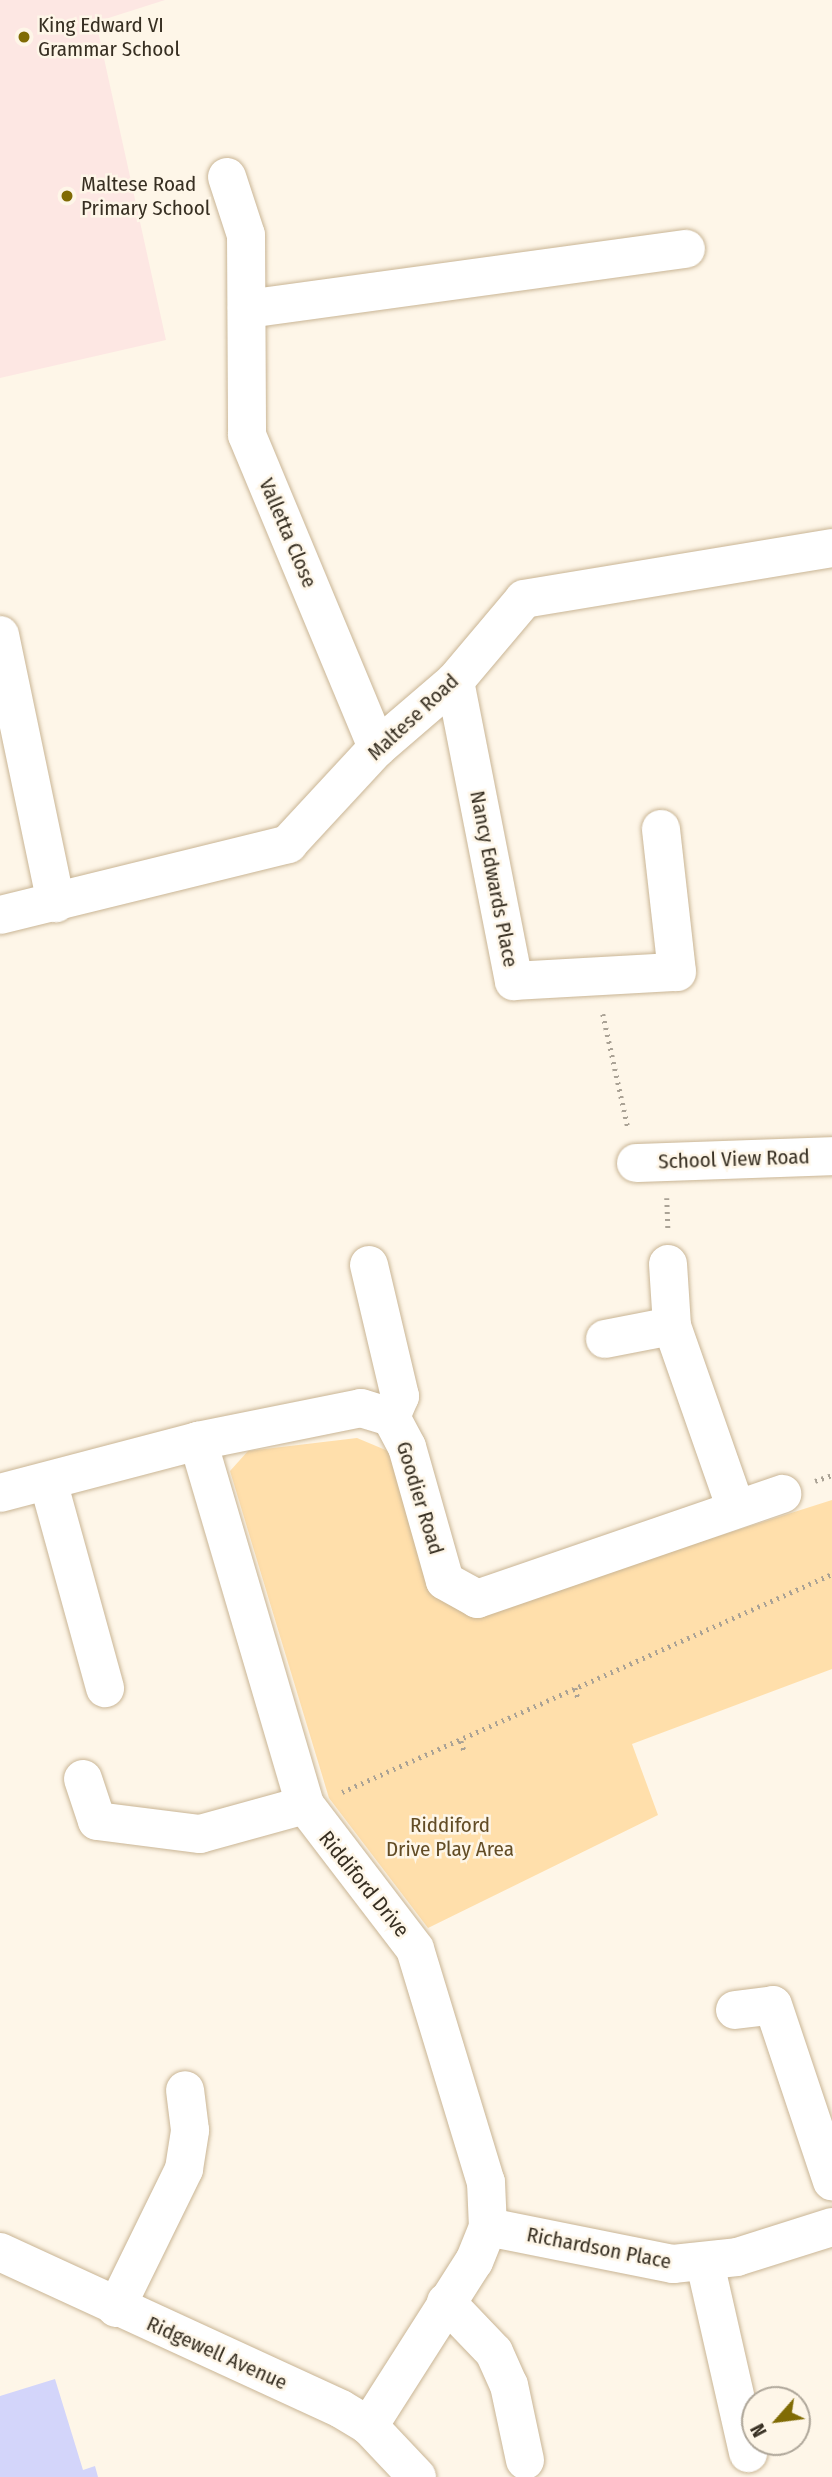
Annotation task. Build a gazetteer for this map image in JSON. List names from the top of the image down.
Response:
{
  "streets": {
    "street": [
      "Valletta Close",
      "Maltese Road",
      "Nancy Edwards Place",
      "School View Road",
      "Goodier Road",
      "Riddiford Drive",
      "Richardson Place",
      "Ridgewell Avenue"
    ]
  },
  "crossings": [
    ["Valletta Close", "Maltese Road"],
    ["Maltese Road", "Nancy Edwards Place"],
    ["Goodier Road", "Riddiford Drive"],
    ["Riddiford Drive", "Richardson Place"]
  ],
  "parks": ["Riddiford Drive Play Area"],
  "places": ["King Edward VI Grammar School", "Maltese Road Primary School"],
  "north": "bottom left"
}
